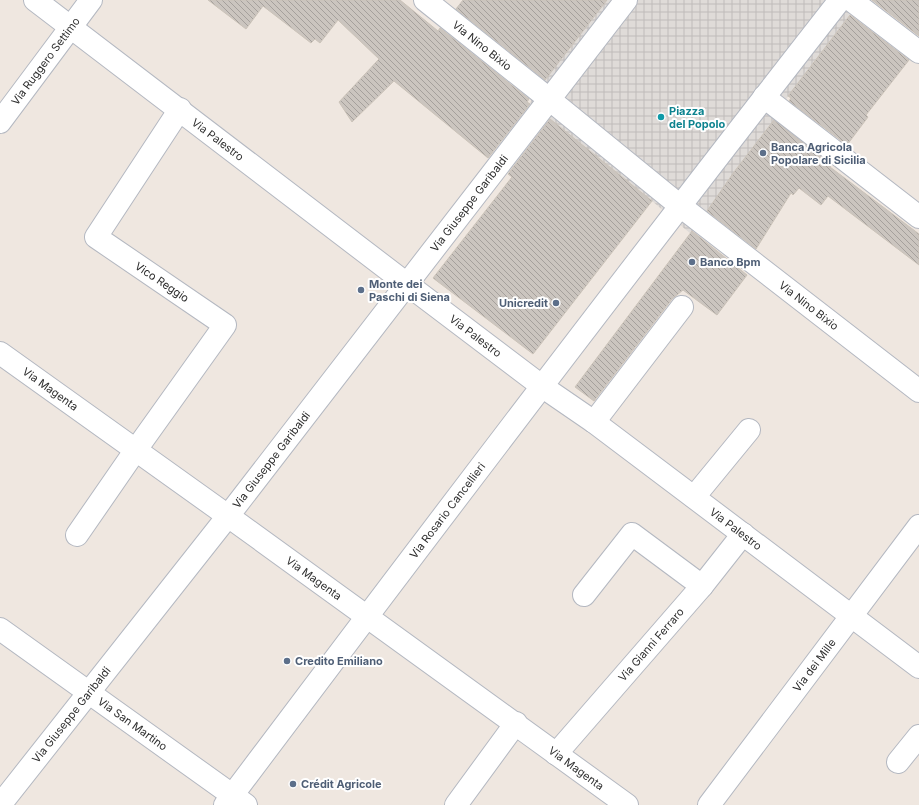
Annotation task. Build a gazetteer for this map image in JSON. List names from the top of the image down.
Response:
{
  "streets": {
    "street": [
      "Via Nino Bixio",
      "Via Ruggero Settimo",
      "Via Palestro",
      "Via Giuseppe Garibaldi",
      "Vico Reggio",
      "Via Magenta",
      "Via Rosario Cancellieri",
      "Via Gianni Ferraro",
      "Via dei Mille",
      "Via San Martino"
    ]
  },
  "crossings": [
    ["Via Nino Bixio", "Via Giuseppe Garibaldi"],
    ["Via Nino Bixio", "Via Rosario Cancellieri"],
    ["Via Ruggero Settimo", "Via Palestro"],
    ["Via Palestro", "Via Giuseppe Garibaldi"],
    ["Via Palestro", "Vico Reggio"],
    ["Via Palestro", "Via Rosario Cancellieri"],
    ["Via Palestro", "Via Gianni Ferraro"],
    ["Via Palestro", "Via dei Mille"],
    ["Via Giuseppe Garibaldi", "Via Magenta"],
    ["Via Giuseppe Garibaldi", "Via San Martino"],
    ["Vico Reggio", "Via Magenta"],
    ["Via Magenta", "Via Rosario Cancellieri"],
    ["Via Magenta", "Via Gianni Ferraro"],
    ["Via Rosario Cancellieri", "Via San Martino"]
  ],
  "places": [
    "Piazza del Popolo",
    "Banca Agricola Popolare di Sicilia",
    "Banco Bpm",
    "Monte dei Paschi di Siena",
    "Unicredit",
    "Credito Emiliano",
    "Crédit Agricole"
  ]
}
